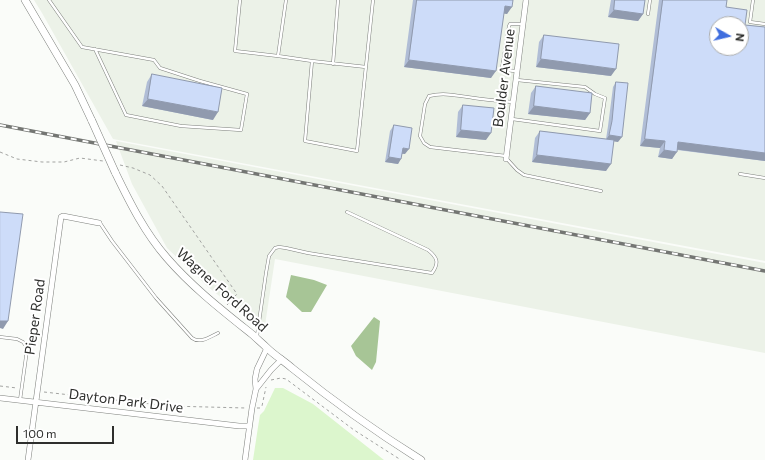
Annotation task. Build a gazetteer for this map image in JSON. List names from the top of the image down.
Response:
{
  "streets": {
    "main road": ["Wagner Ford Road"],
    "street": ["Boulder Avenue", "Pieper Road", "Dayton Park Drive"]
  },
  "crossings": [
    ["Pieper Road", "Dayton Park Drive"]
  ],
  "scale_bar": "100 m",
  "north": "right"
}
